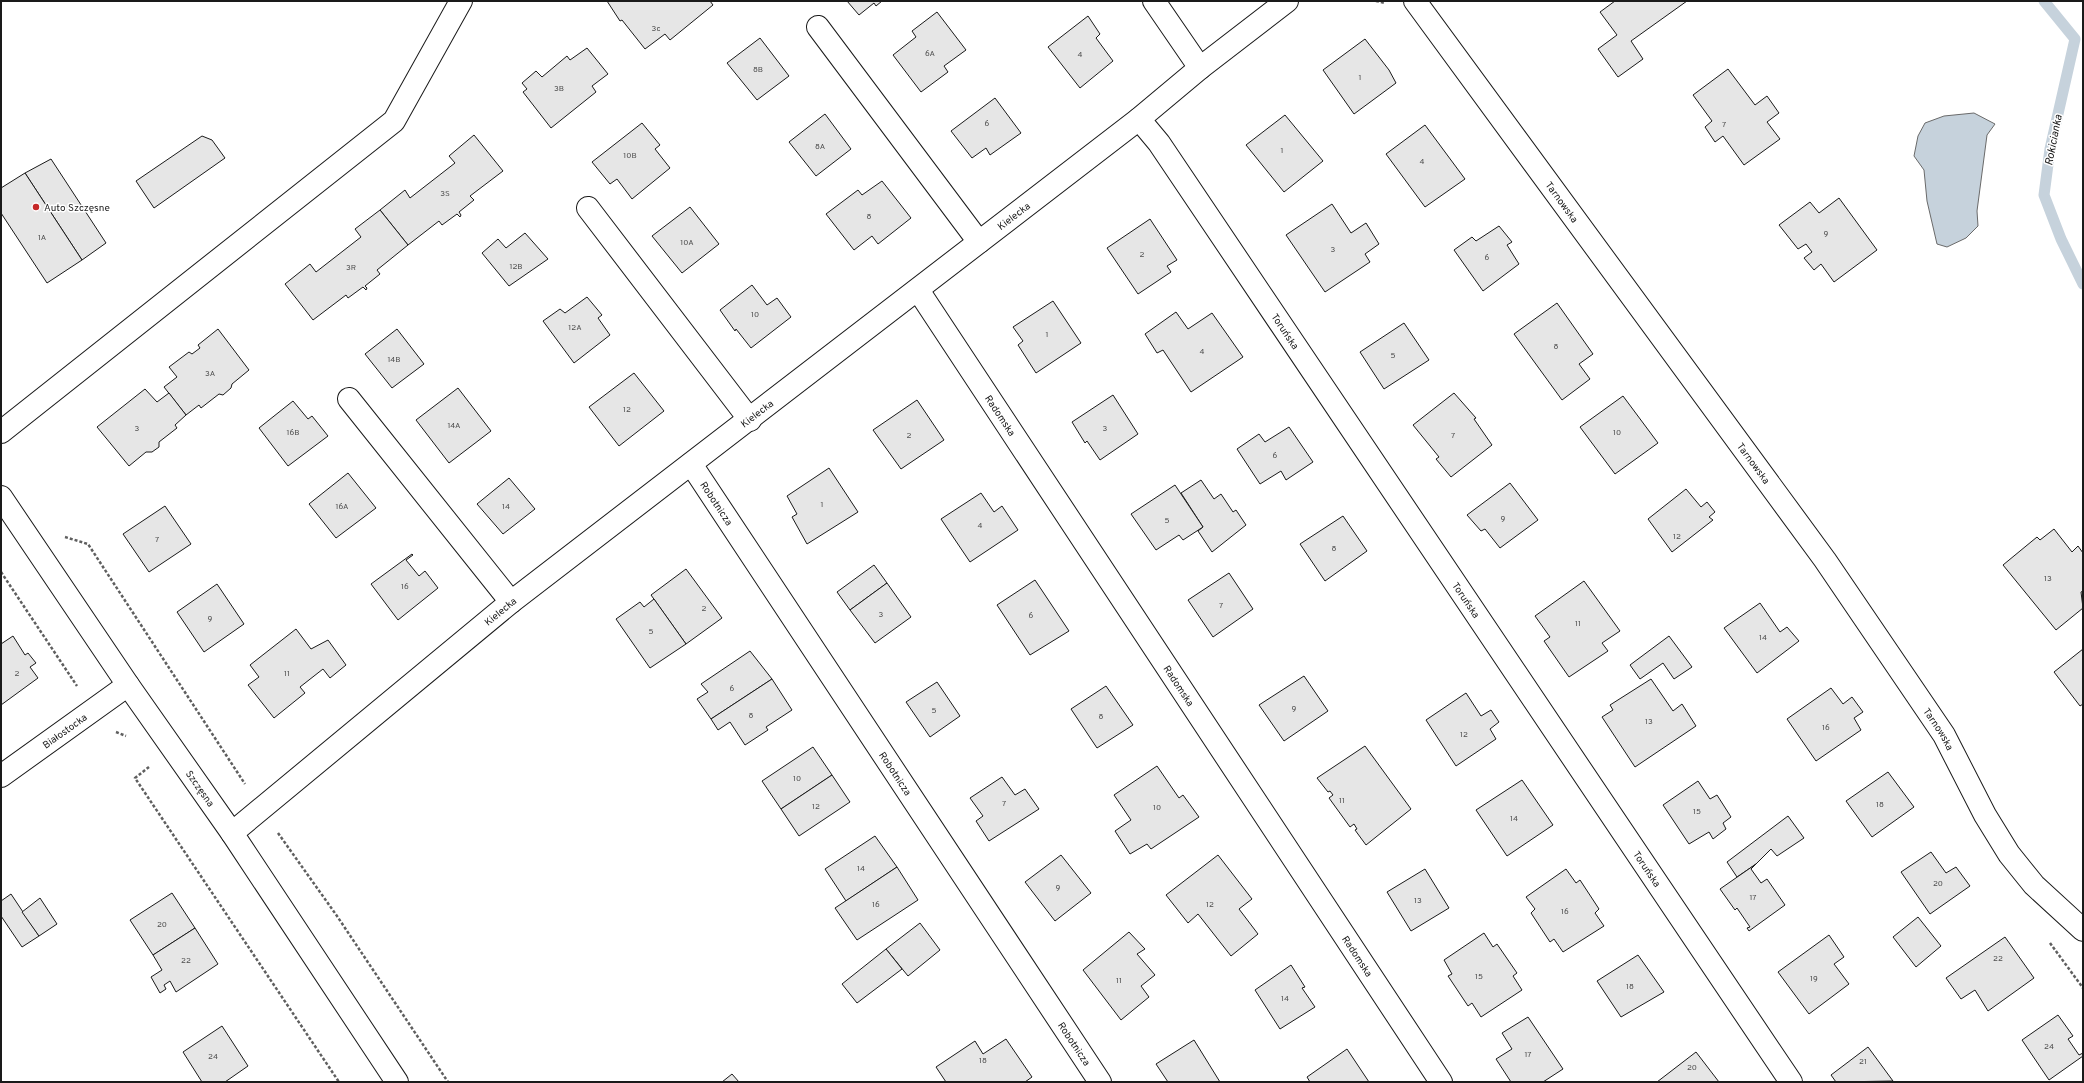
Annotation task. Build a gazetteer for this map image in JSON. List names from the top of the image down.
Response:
{
  "streets": {
    "street": [
      "Tarnowska",
      "Kielecka",
      "Toruńska",
      "Radomska",
      "Robotnicza",
      "Białostocka",
      "Szczęsna"
    ]
  },
  "crossings": [
    ["Kielecka", "Toruńska"],
    ["Kielecka", "Radomska"],
    ["Kielecka", "Robotnicza"],
    ["Kielecka", "Szczęsna"],
    ["Białostocka", "Szczęsna"]
  ],
  "water": ["Rokicianka"],
  "places": ["Auto Szczęsne"],
  "house_numbers": [
    "3c",
    "6A",
    "4",
    "8B",
    "1",
    "3B",
    "6",
    "7",
    "8A",
    "1",
    "10B",
    "4",
    "3S",
    "8",
    "9",
    "1A",
    "10A",
    "3",
    "2",
    "6",
    "12B",
    "3R",
    "10",
    "12A",
    "1",
    "8",
    "4",
    "5",
    "14B",
    "3A",
    "12",
    "14A",
    "3",
    "3",
    "16B",
    "10",
    "2",
    "7",
    "6",
    "1",
    "16A",
    "14",
    "9",
    "5",
    "4",
    "12",
    "7",
    "8",
    "13",
    "16",
    "7",
    "2",
    "3",
    "6",
    "9",
    "11",
    "5",
    "14",
    "2",
    "11",
    "6",
    "9",
    "5",
    "8",
    "8",
    "13",
    "16",
    "12",
    "10",
    "11",
    "7",
    "18",
    "12",
    "10",
    "15",
    "14",
    "14",
    "20",
    "9",
    "17",
    "13",
    "16",
    "12",
    "16",
    "20",
    "22",
    "22",
    "15",
    "19",
    "11",
    "18",
    "14",
    "24",
    "17",
    "24",
    "18",
    "21",
    "20"
  ]
}
